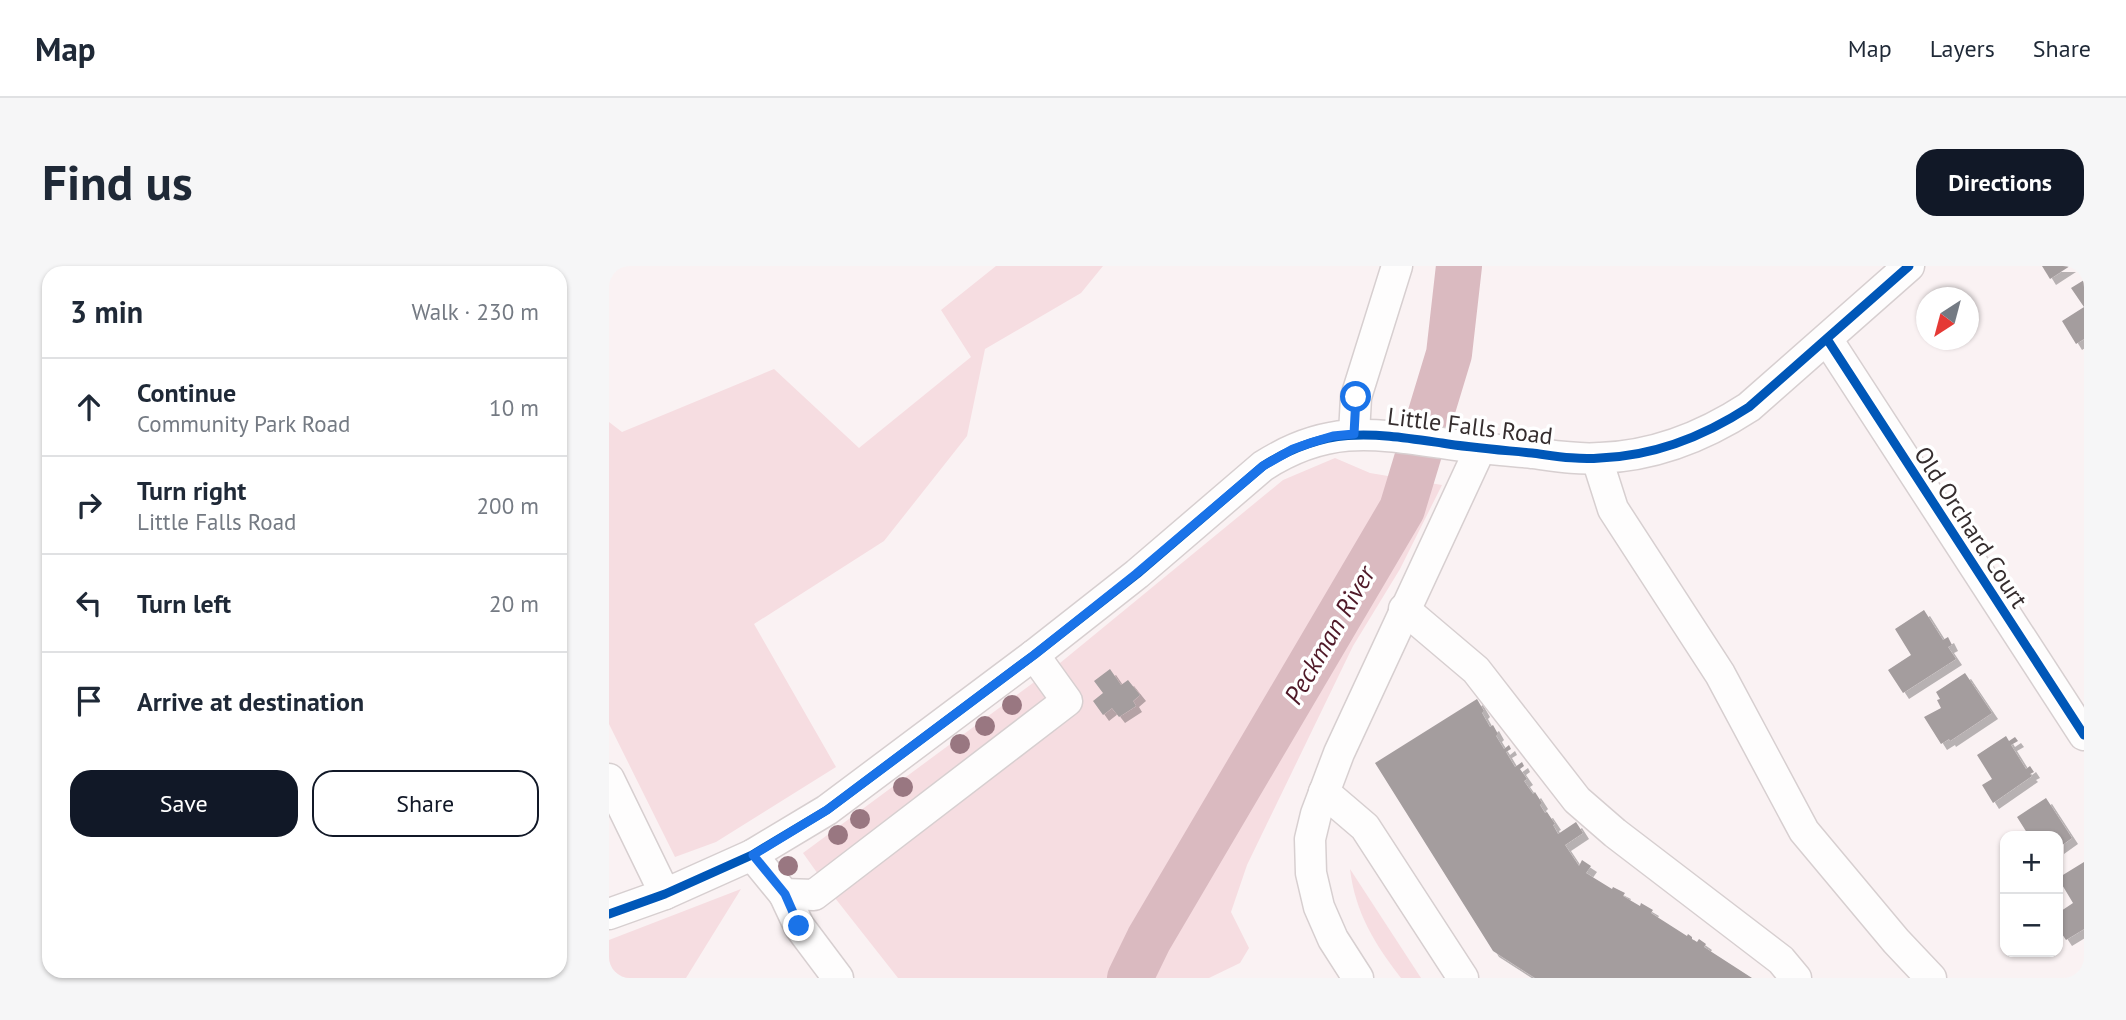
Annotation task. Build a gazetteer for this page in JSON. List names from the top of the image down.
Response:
{
  "streets": {
    "street": ["Little Falls Road", "Old Orchard Court"]
  },
  "crossings": [
    ["Little Falls Road", "Old Orchard Court"]
  ],
  "water": ["Peckman River"],
  "north": "bottom left",
  "page": {
    "header": "Map",
    "nav": ["Map", "Layers", "Share"],
    "buttons": [
      "Directions",
      ["Save", "Share"]
    ],
    "title": "Find us",
    "heading": ["3 min", "Walk · 230 m"],
    "list": [
      ["Continue", "Community Park Road", "10 m"],
      ["Turn right", "Little Falls Road", "200 m"],
      ["Turn left", "20 m"],
      "Arrive at destination"
    ],
    "map_buttons": ["+", "−"]
  }
}
